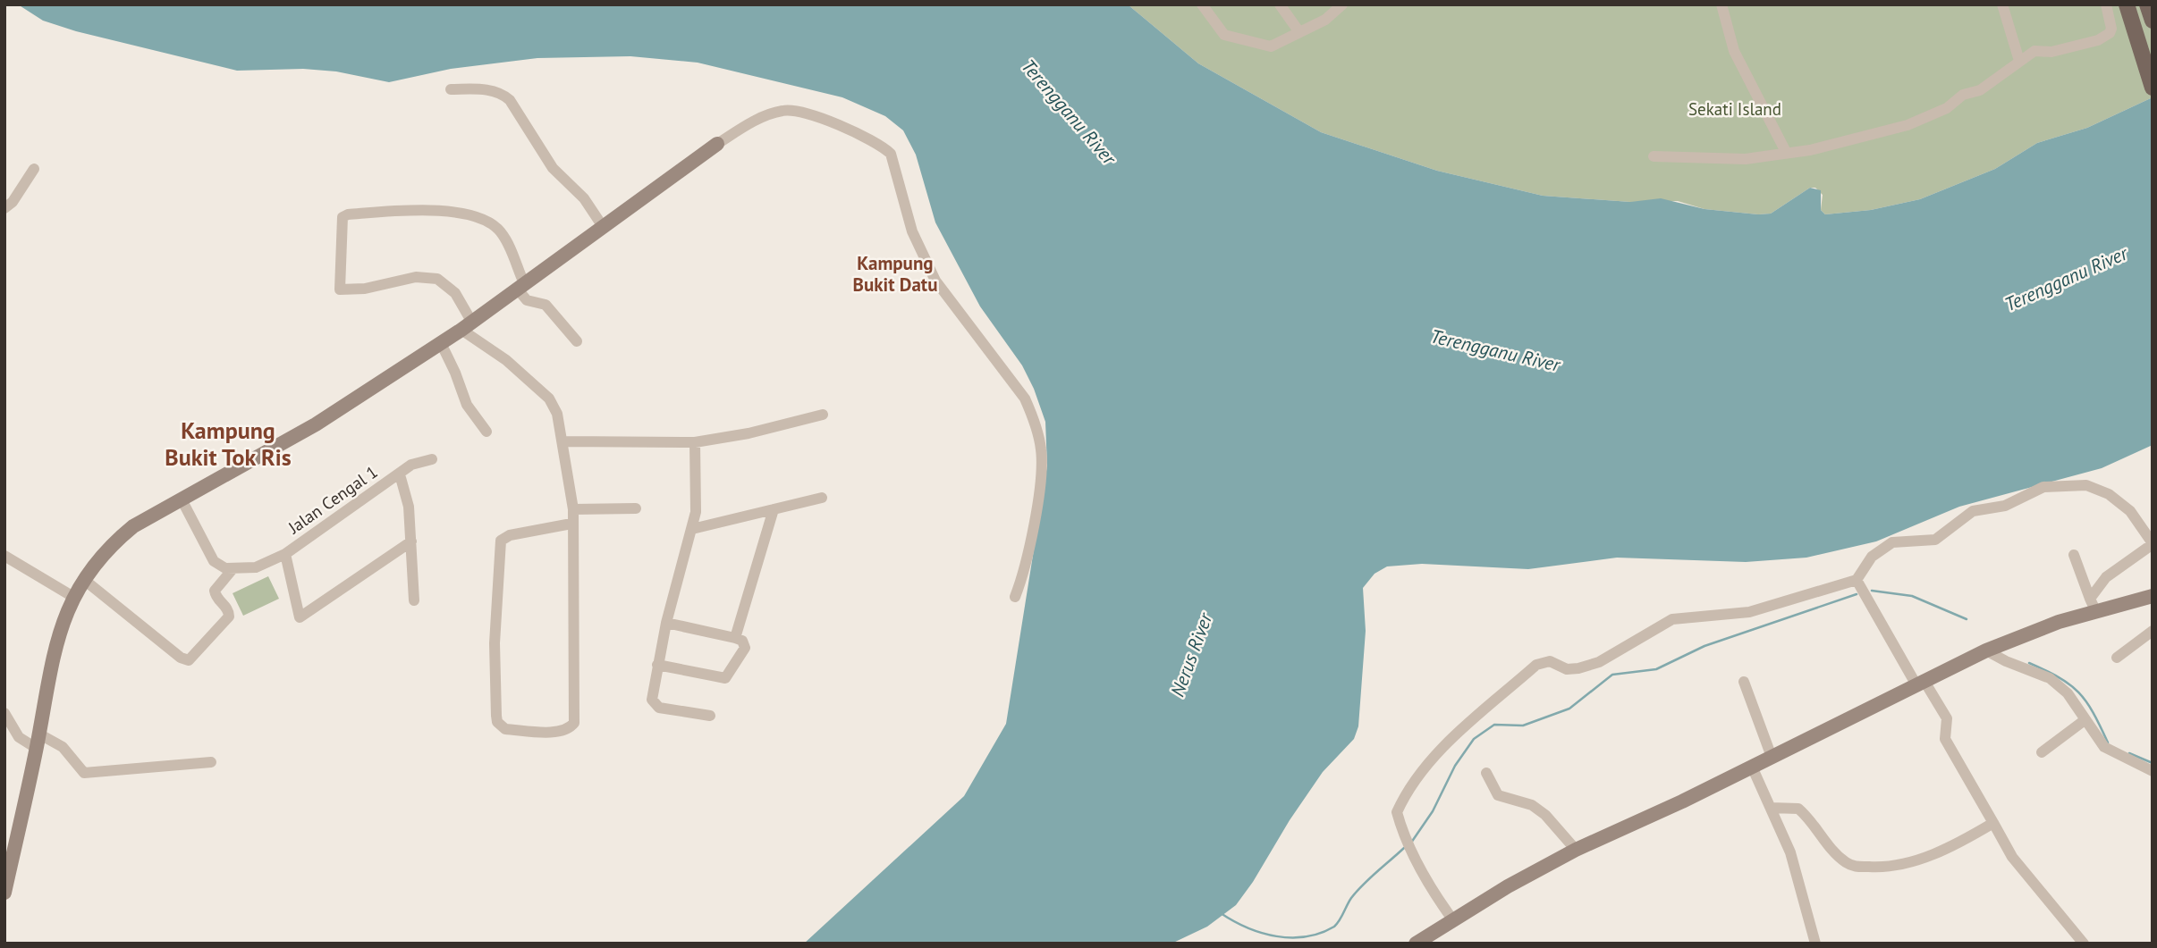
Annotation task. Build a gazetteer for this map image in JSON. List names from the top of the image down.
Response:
{
  "streets": {
    "street": ["Jalan Cengal 1"]
  },
  "districts": ["Kampung Bukit Datu", "Kampung Bukit Tok Ris"],
  "water": ["Terengganu River", "Nerus River"],
  "parks": ["Sekati Island"]
}
